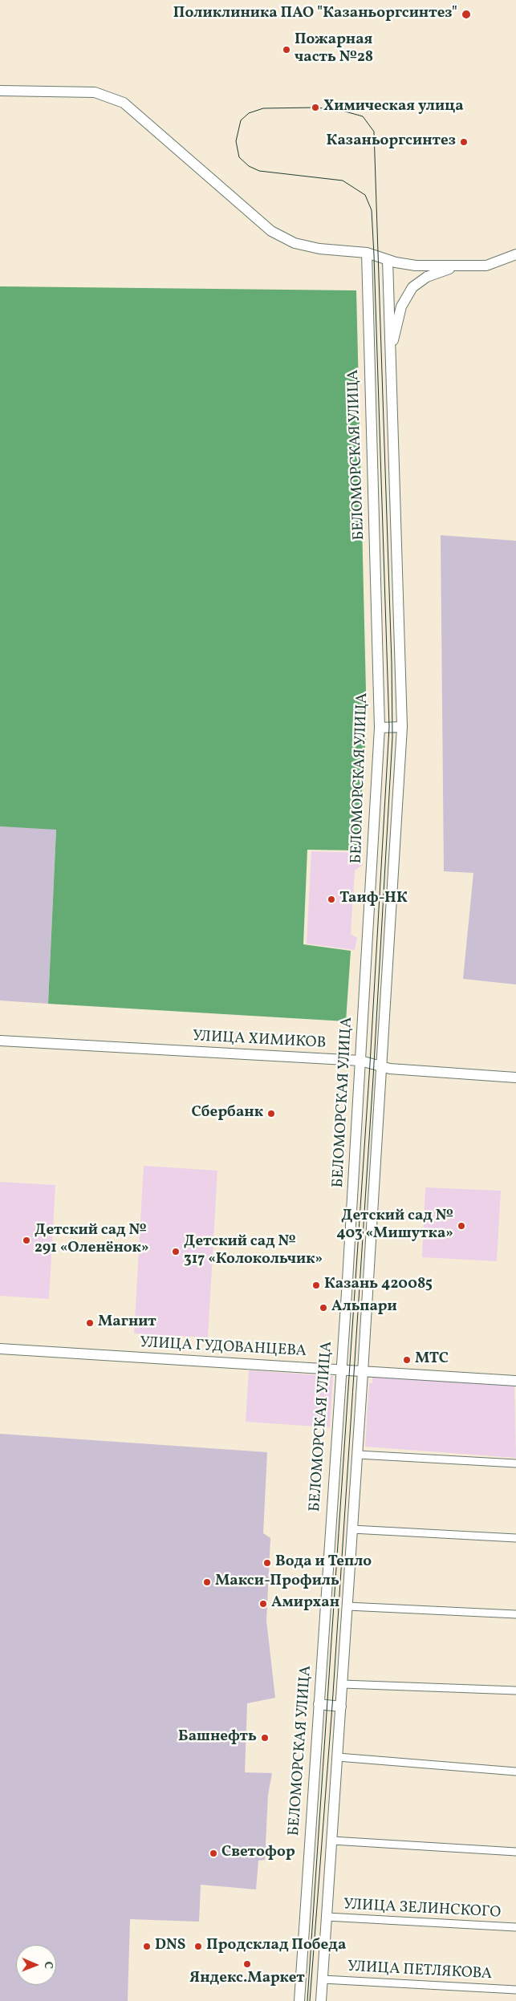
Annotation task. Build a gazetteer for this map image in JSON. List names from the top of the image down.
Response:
{
  "streets": {
    "main road": ["БЕЛОМОРСКАЯ УЛИЦА", "УЛИЦА ХИМИКОВ", "УЛИЦА ГУДОВАНЦЕВА"],
    "street": ["УЛИЦА ЗЕЛИНСКОГО", "УЛИЦА ПЕТЛЯКОВА"]
  },
  "crossings": [
    ["БЕЛОМОРСКАЯ УЛИЦА", "УЛИЦА ХИМИКОВ"],
    ["БЕЛОМОРСКАЯ УЛИЦА", "УЛИЦА ГУДОВАНЦЕВА"]
  ],
  "places": [
    "Поликлиника ПАО \"Казаньоргсинтез\"",
    "Пожарная часть №28",
    "Химическая улица",
    "Казаньоргсинтез",
    "Таиф-НК",
    "Сбербанк",
    "Детский сад № 403 «Мишутка»",
    "Детский сад № 291 «Оленёнок»",
    "Детский сад № 317 «Колокольчик»",
    "Казань 420085",
    "Альпари",
    "Магнит",
    "МТС",
    "Вода и Тепло",
    "Макси-Профиль",
    "Амирхан",
    "Башнефть",
    "Светофор",
    "DNS",
    "Продсклад Победа",
    "Яндекс.Маркет"
  ],
  "north": "right"
}
